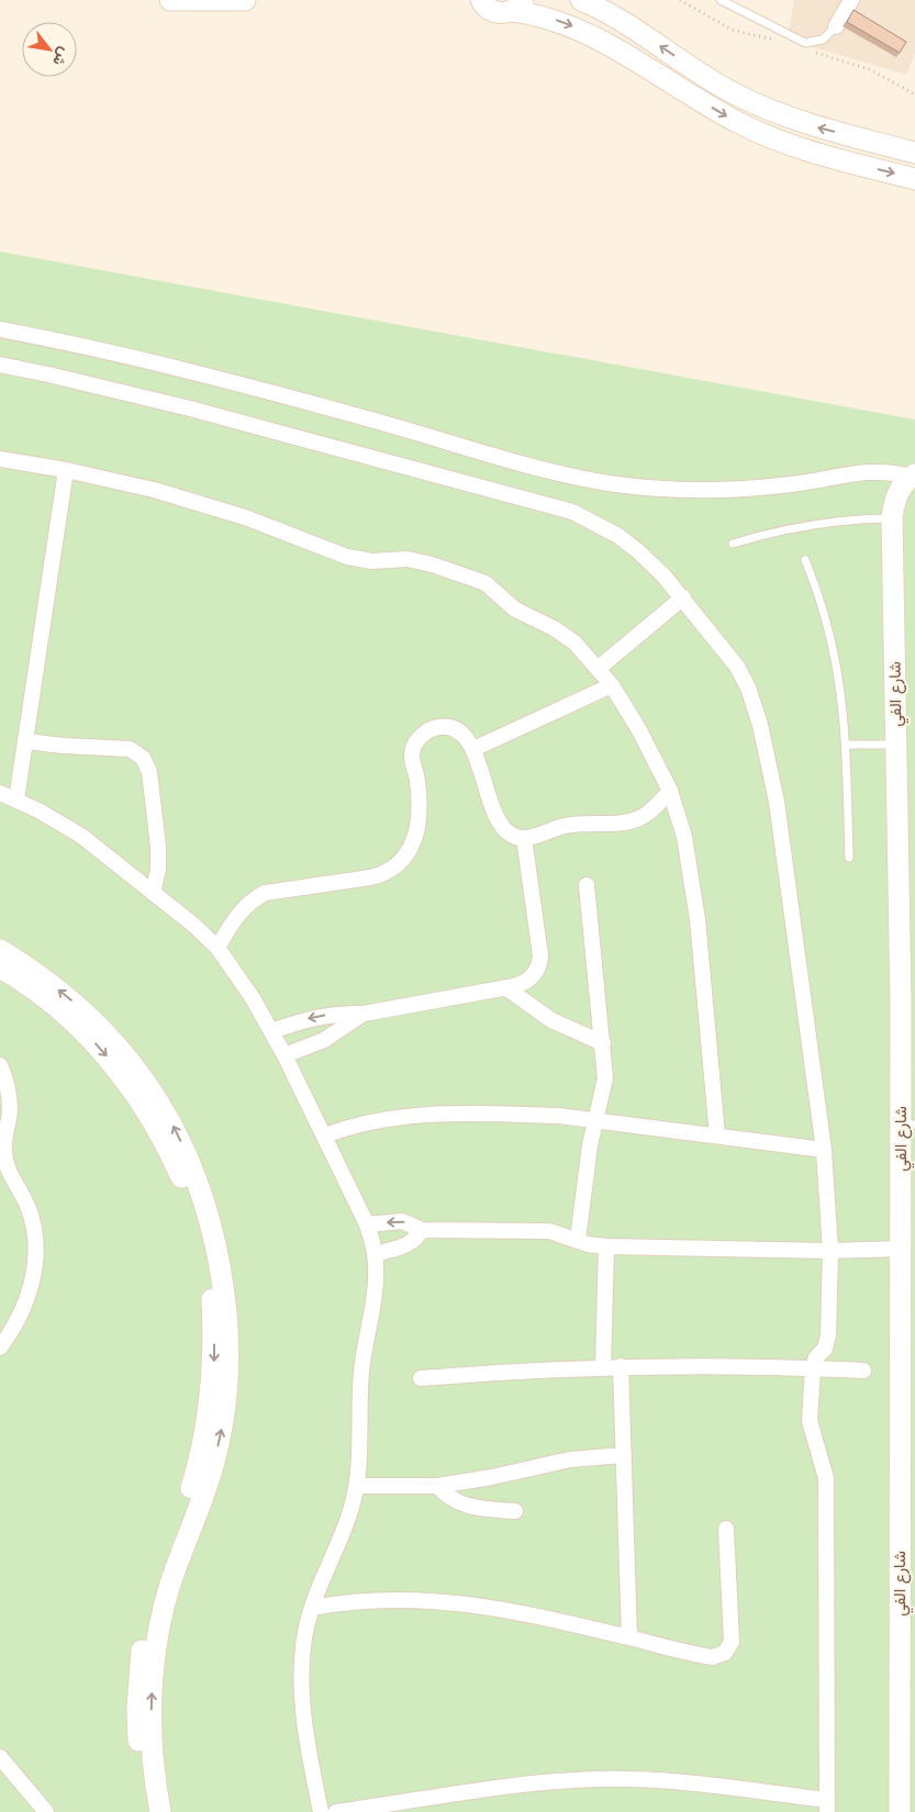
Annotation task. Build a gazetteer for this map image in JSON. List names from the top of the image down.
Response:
{
  "streets": {
    "street": ["شارع الفي"]
  },
  "north": "bottom right"
}
